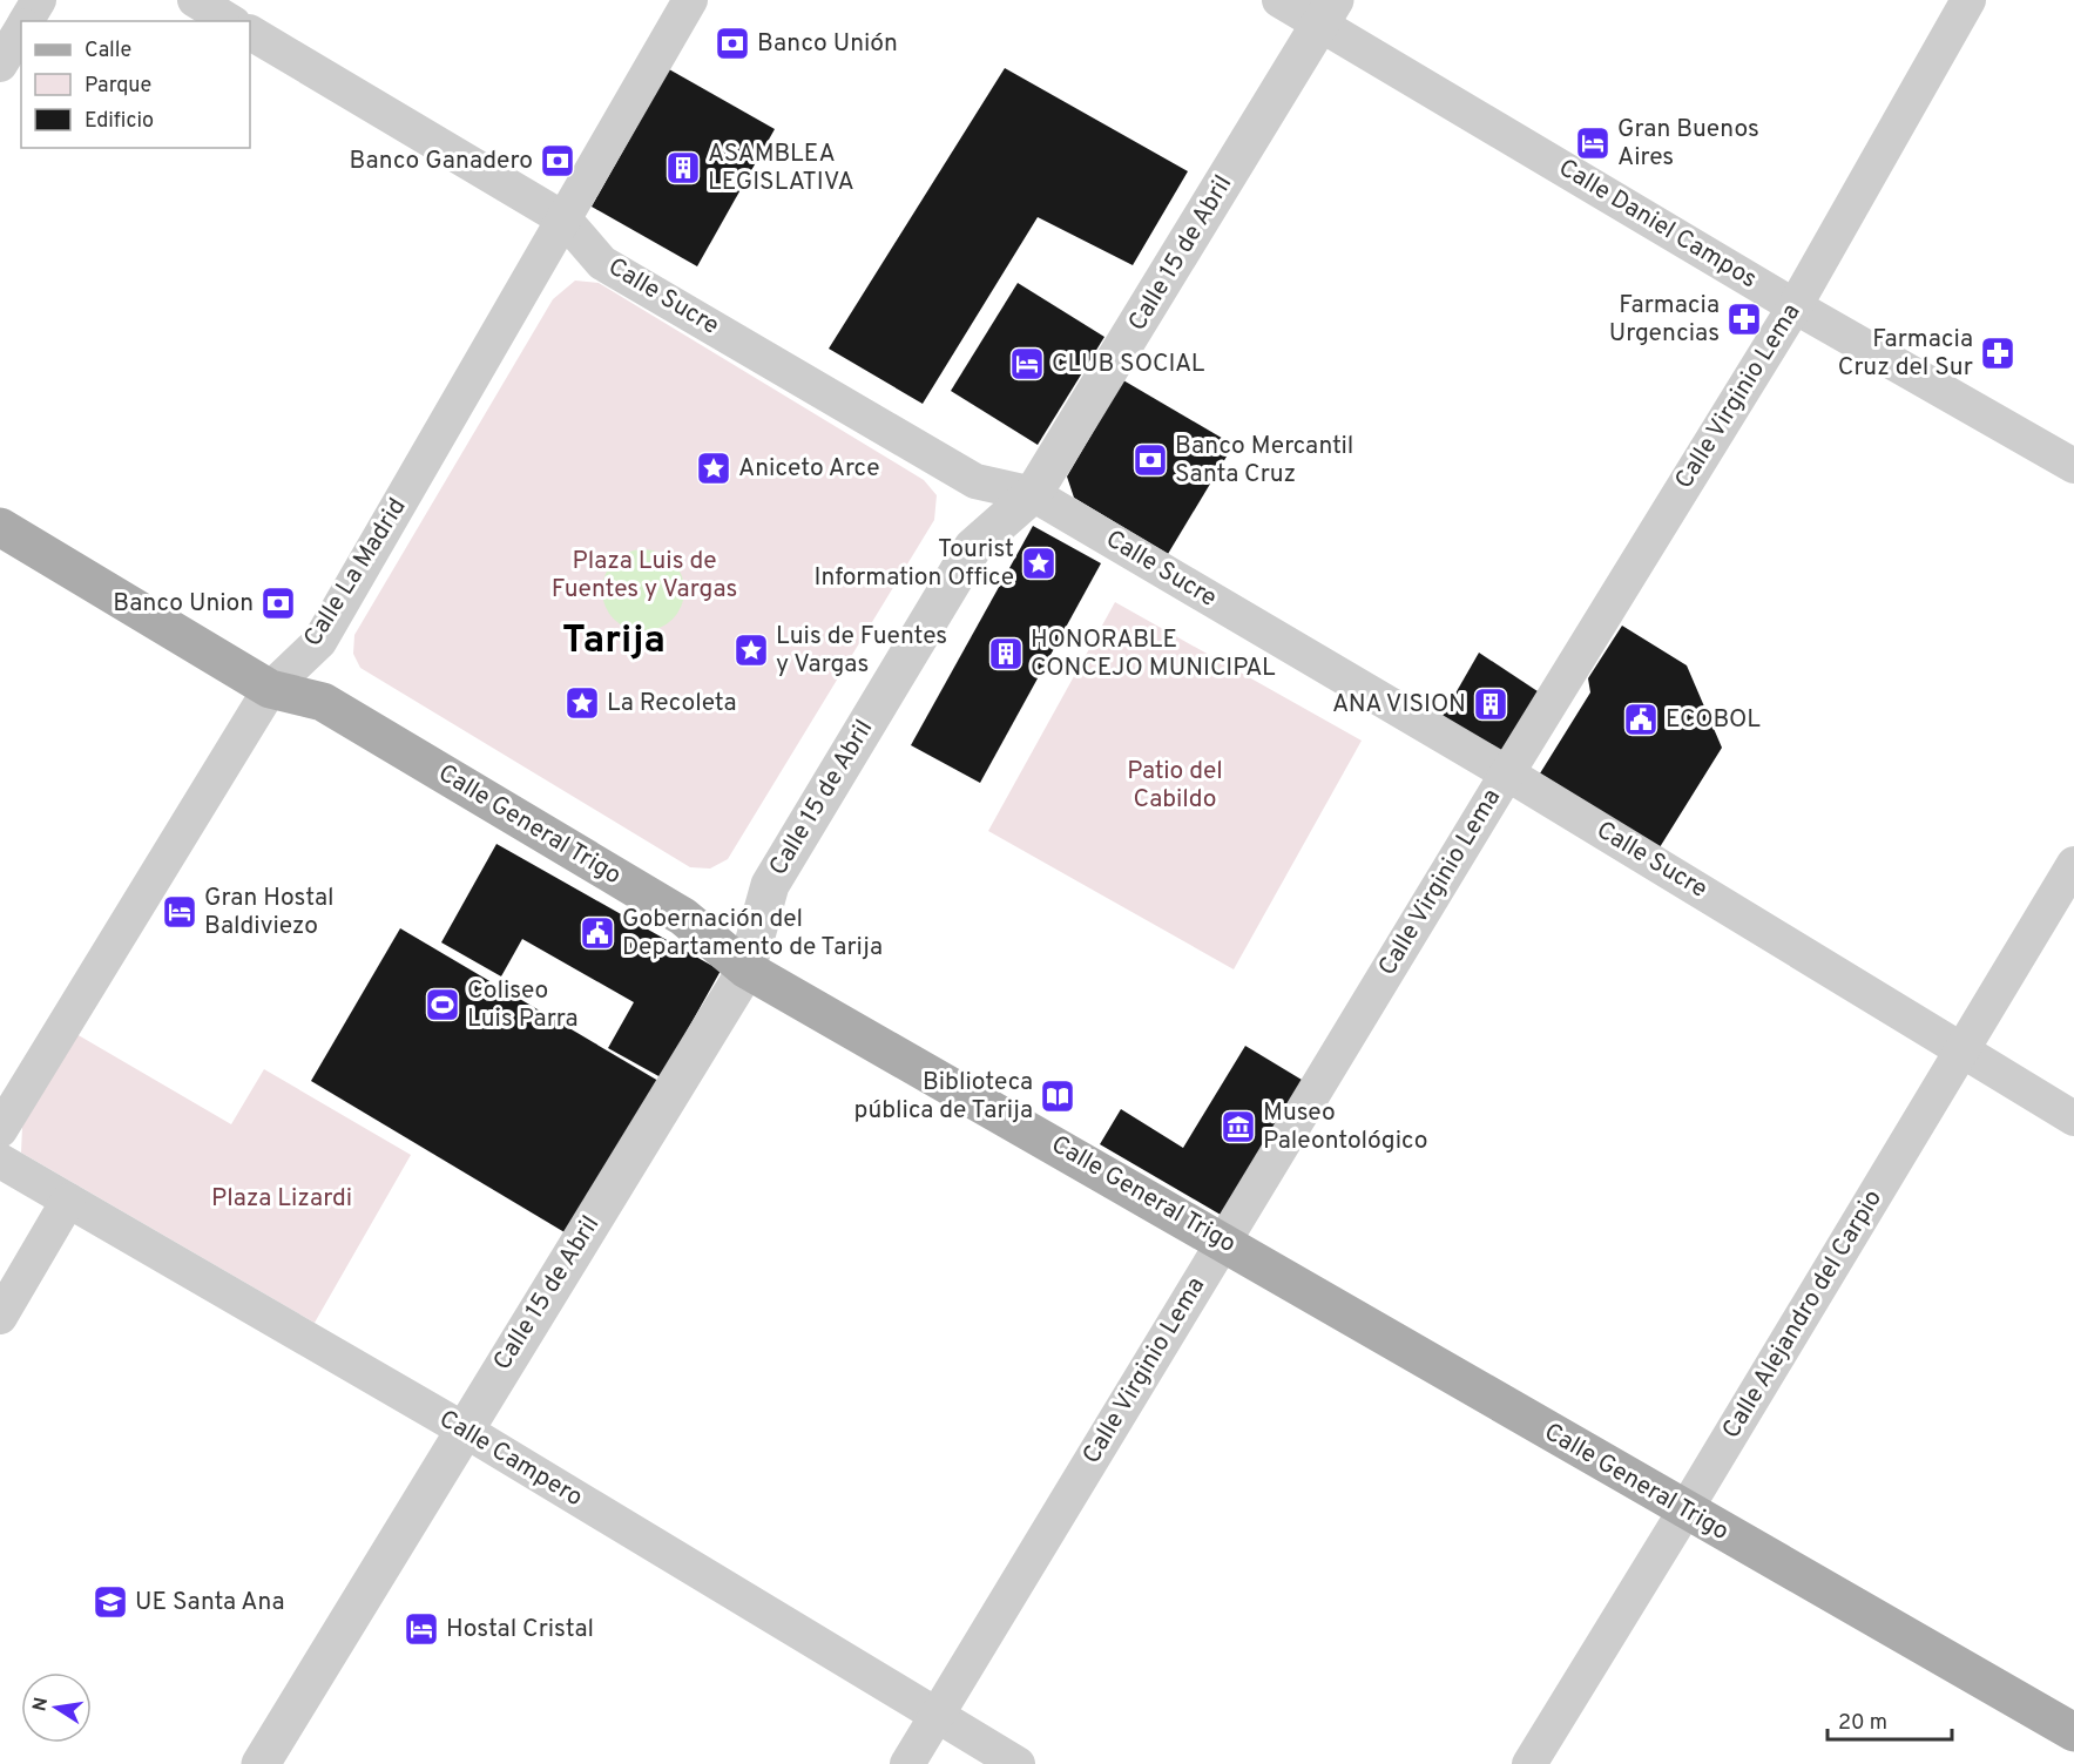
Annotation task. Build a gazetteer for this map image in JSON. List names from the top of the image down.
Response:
{
  "streets": {
    "main road": ["Calle General Trigo"],
    "street": [
      "Calle Daniel Campos",
      "Calle 15 de Abril",
      "Calle Sucre",
      "Calle Virginio Lema",
      "Calle La Madrid",
      "Calle Alejandro del Carpio",
      "Calle Campero"
    ]
  },
  "crossings": [
    ["Calle Daniel Campos", "Calle 15 de Abril"],
    ["Calle Daniel Campos", "Calle Virginio Lema"],
    ["Calle 15 de Abril", "Calle Sucre"],
    ["Calle 15 de Abril", "Calle General Trigo"],
    ["Calle 15 de Abril", "Calle Campero"],
    ["Calle Sucre", "Calle Virginio Lema"],
    ["Calle Sucre", "Calle La Madrid"],
    ["Calle Sucre", "Calle Alejandro del Carpio"],
    ["Calle Virginio Lema", "Calle General Trigo"],
    ["Calle Virginio Lema", "Calle Campero"],
    ["Calle La Madrid", "Calle General Trigo"],
    ["Calle General Trigo", "Calle Alejandro del Carpio"]
  ],
  "districts": ["Tarija"],
  "parks": ["Plaza Luis de Fuentes y Vargas", "Patio del Cabildo", "Plaza Lizardi"],
  "places": {
    "bank": [
      "Banco Unión",
      "Banco Ganadero",
      "Banco Mercantil Santa Cruz",
      "Banco Union"
    ],
    "hotel": [
      "Gran Buenos Aires",
      "CLUB SOCIAL",
      "Gran Hostal Baldiviezo",
      "Hostal Cristal"
    ],
    "building": ["ASAMBLEA LEGISLATIVA", "HONORABLE CONCEJO MUNICIPAL", "ANA VISION"],
    "pharmacy": ["Farmacia Urgencias", "Farmacia Cruz del Sur"],
    "place": [
      "Aniceto Arce",
      "Tourist Information Office",
      "Luis de Fuentes y Vargas",
      "La Recoleta"
    ],
    "public building": ["ECOBOL", "Gobernación del Departamento de Tarija"],
    "sports": ["Coliseo Luis Parra"],
    "library": ["Biblioteca pública de Tarija"],
    "museum": ["Museo Paleontológico"],
    "school or university": ["UE Santa Ana"]
  },
  "legend": ["Calle", "Parque", "Edificio"],
  "scale_bar": "20 m",
  "north": "left"
}
